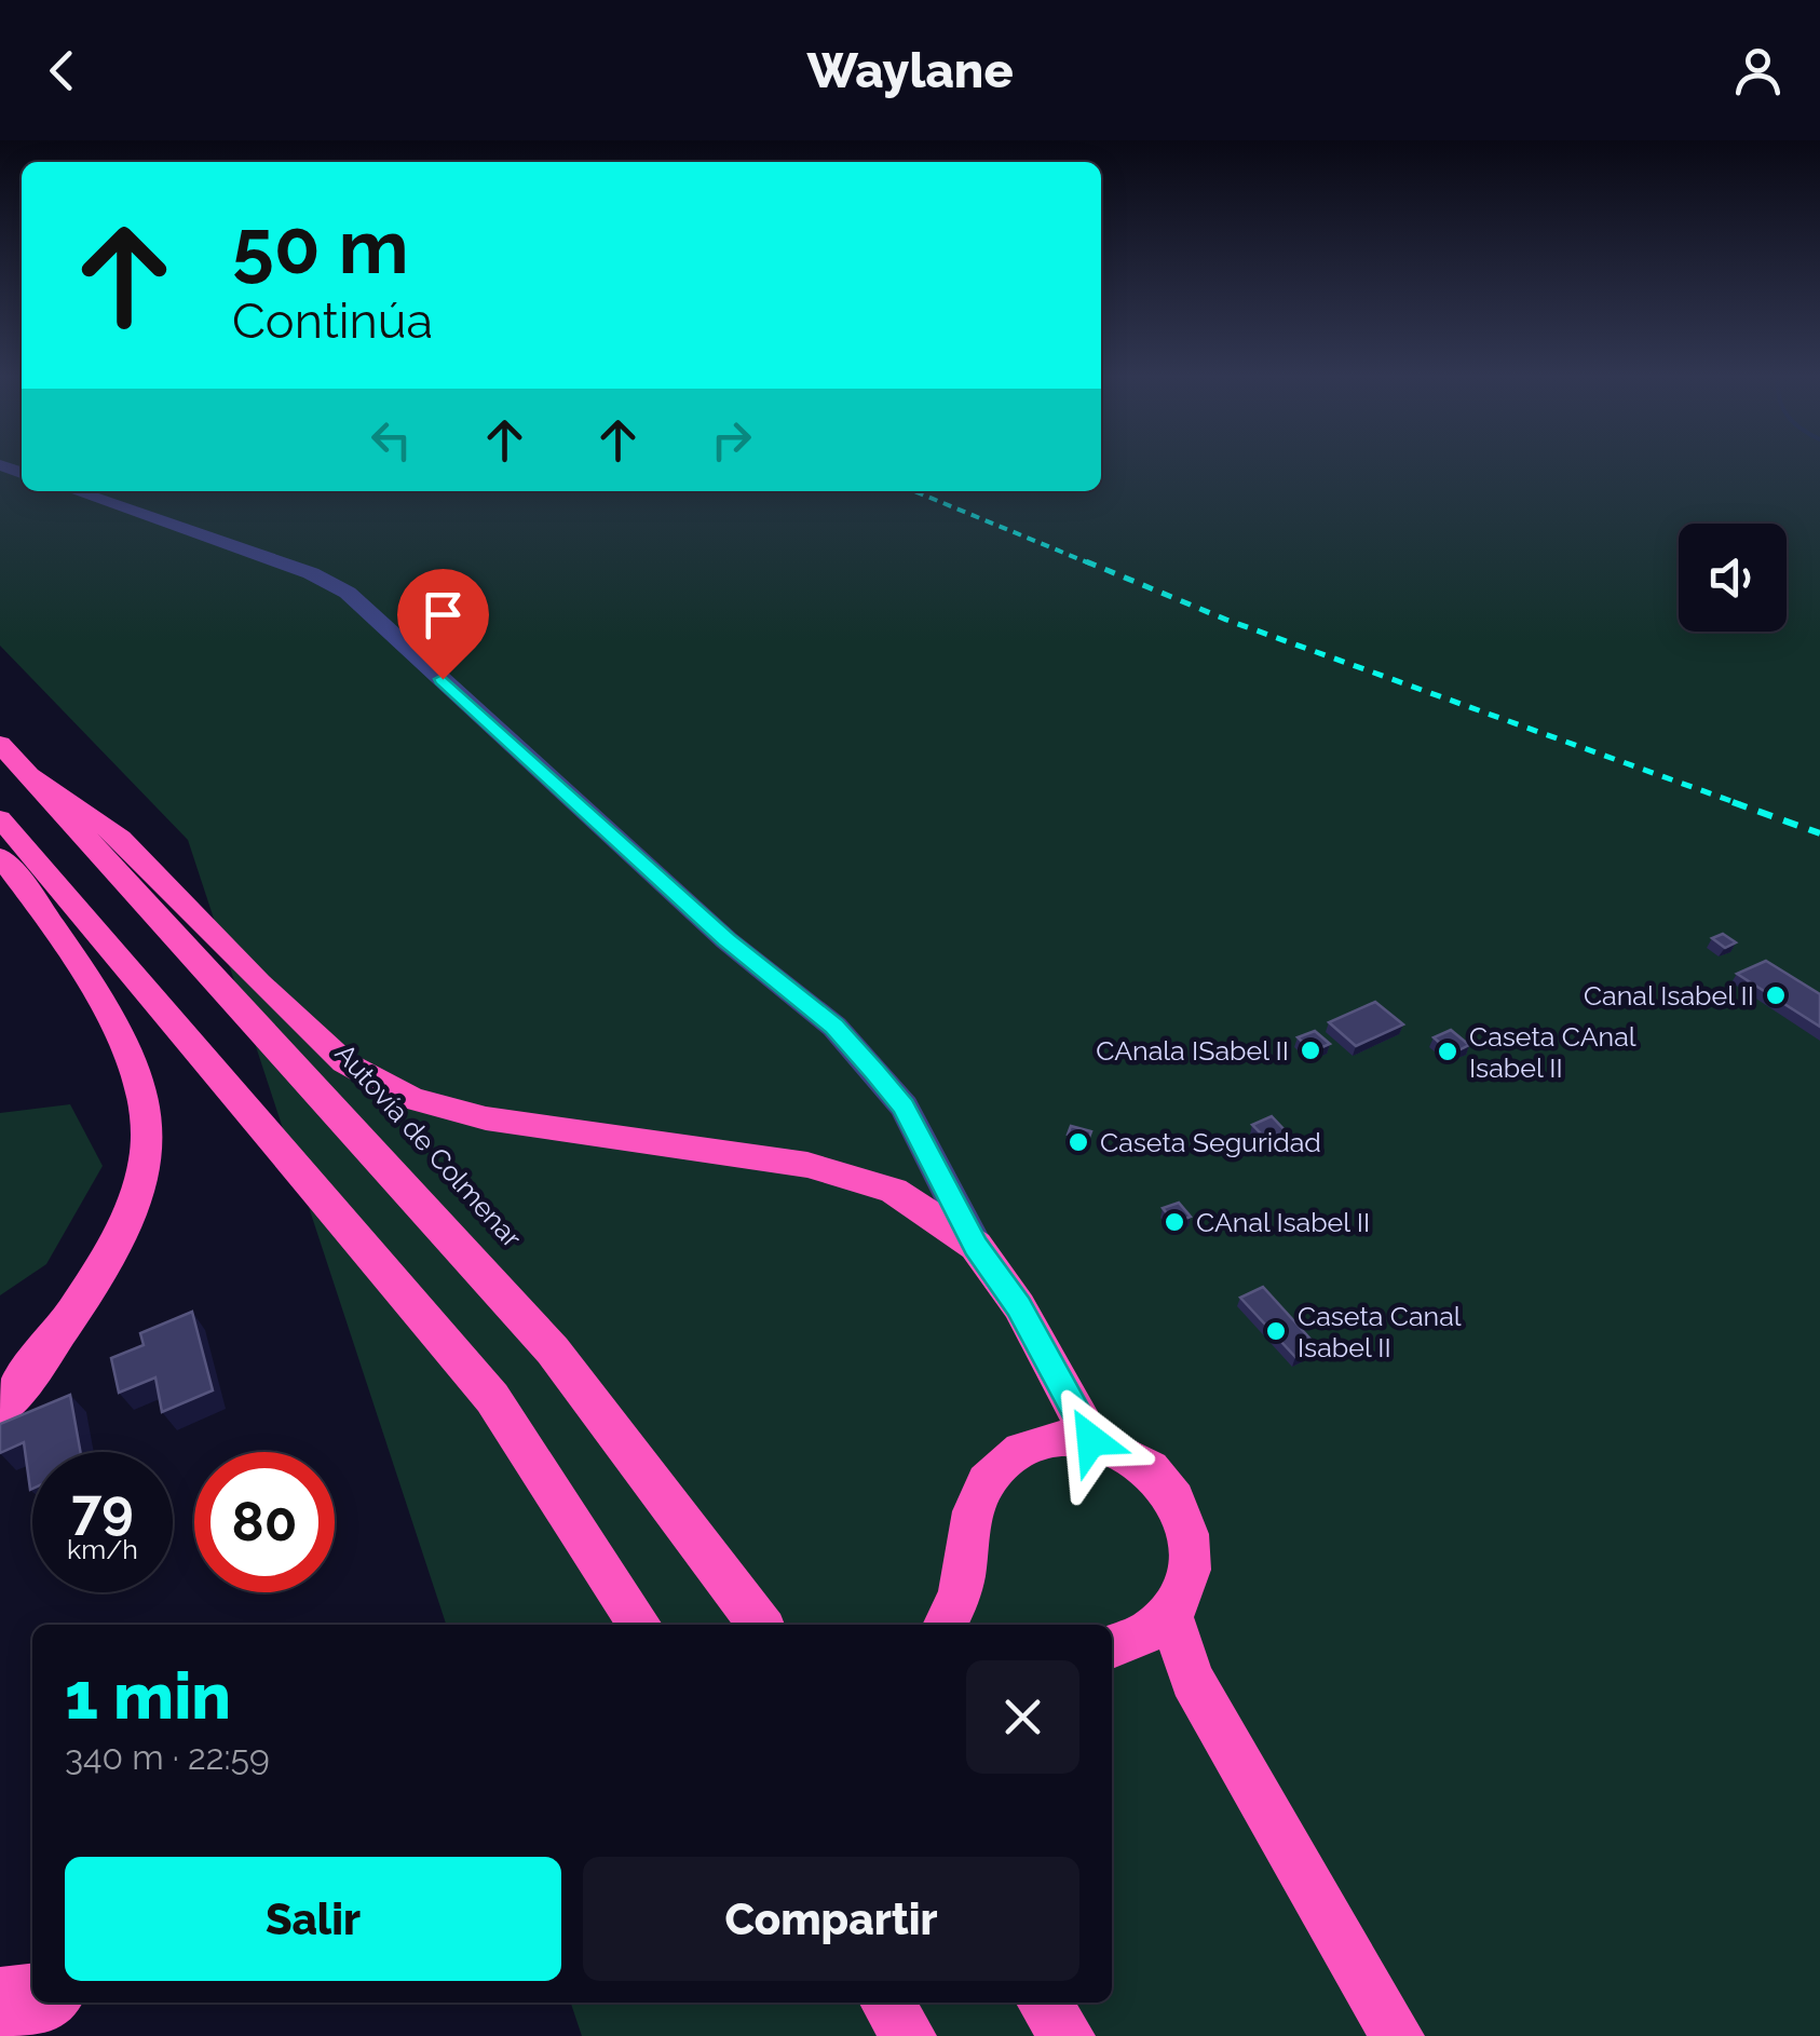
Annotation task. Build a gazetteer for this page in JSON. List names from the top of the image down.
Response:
{
  "streets": {
    "highway": ["Autovía de Colmenar"]
  },
  "places": [
    "Canal Isabel II",
    "CAnala ISabel II",
    "Caseta CAnal Isabel II",
    "Caseta Seguridad",
    "CAnal Isabel II",
    "Caseta Canal Isabel II"
  ],
  "page": {
    "header": "Waylane",
    "turn": ["50 m", "Continúa"],
    "speed": "79 km/h",
    "limit": "80",
    "heading": ["1 min", "340 m · 22:59"],
    "buttons": ["Salir", "Compartir"]
  }
}
